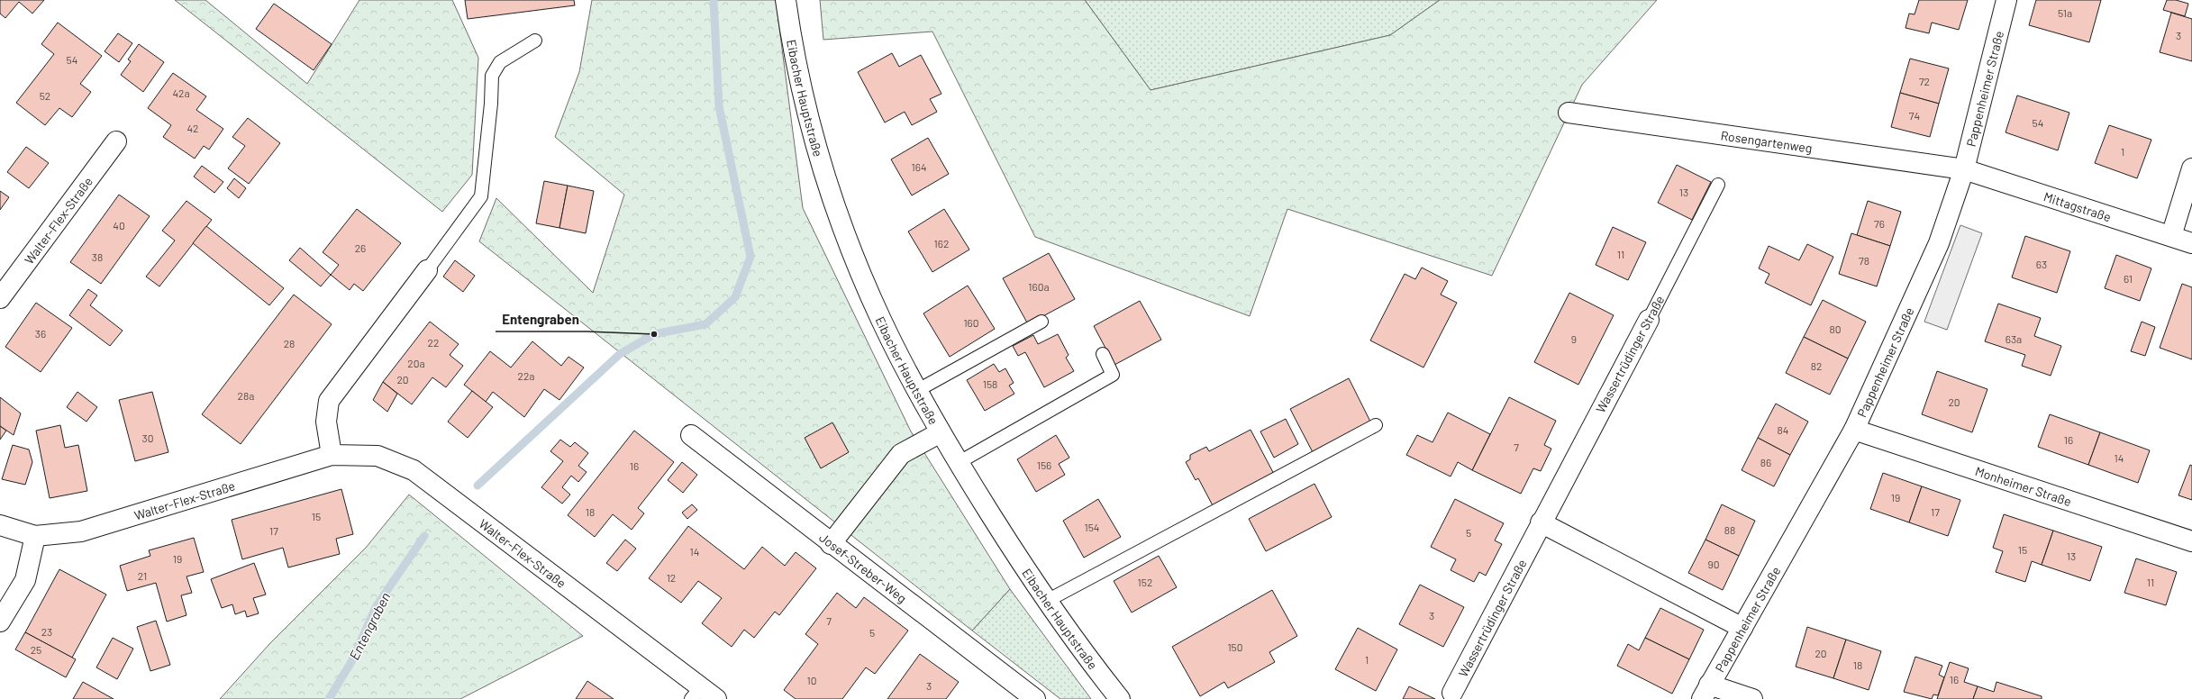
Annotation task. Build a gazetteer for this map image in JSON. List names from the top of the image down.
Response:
{
  "streets": {
    "street": [
      "Pappenheimer Straße",
      "Eibacher Hauptstraße",
      "Rosengartenweg",
      "Mittagstraße",
      "Walter-Flex-Straße",
      "Wassertrüdinger Straße",
      "Monheimer Straße",
      "Josef-Streber-Weg"
    ]
  },
  "crossings": [
    ["Pappenheimer Straße", "Rosengartenweg"],
    ["Pappenheimer Straße", "Mittagstraße"],
    ["Pappenheimer Straße", "Monheimer Straße"],
    ["Rosengartenweg", "Mittagstraße"]
  ],
  "water": ["Entengraben"],
  "places": ["Entengraben"],
  "house_numbers": [
    "51a",
    "3",
    "54",
    "72",
    "42a",
    "52",
    "74",
    "54",
    "42",
    "1",
    "164",
    "13",
    "76",
    "40",
    "162",
    "26",
    "11",
    "38",
    "78",
    "63",
    "61",
    "160a",
    "160",
    "80",
    "36",
    "9",
    "63a",
    "22",
    "28",
    "20a",
    "82",
    "22a",
    "20",
    "158",
    "28a",
    "20",
    "84",
    "30",
    "16",
    "7",
    "14",
    "86",
    "156",
    "16",
    "19",
    "18",
    "17",
    "15",
    "154",
    "88",
    "17",
    "5",
    "15",
    "14",
    "13",
    "19",
    "90",
    "21",
    "12",
    "152",
    "11",
    "3",
    "7",
    "23",
    "5",
    "150",
    "25",
    "20",
    "1",
    "18",
    "16",
    "10",
    "3"
  ]
}
